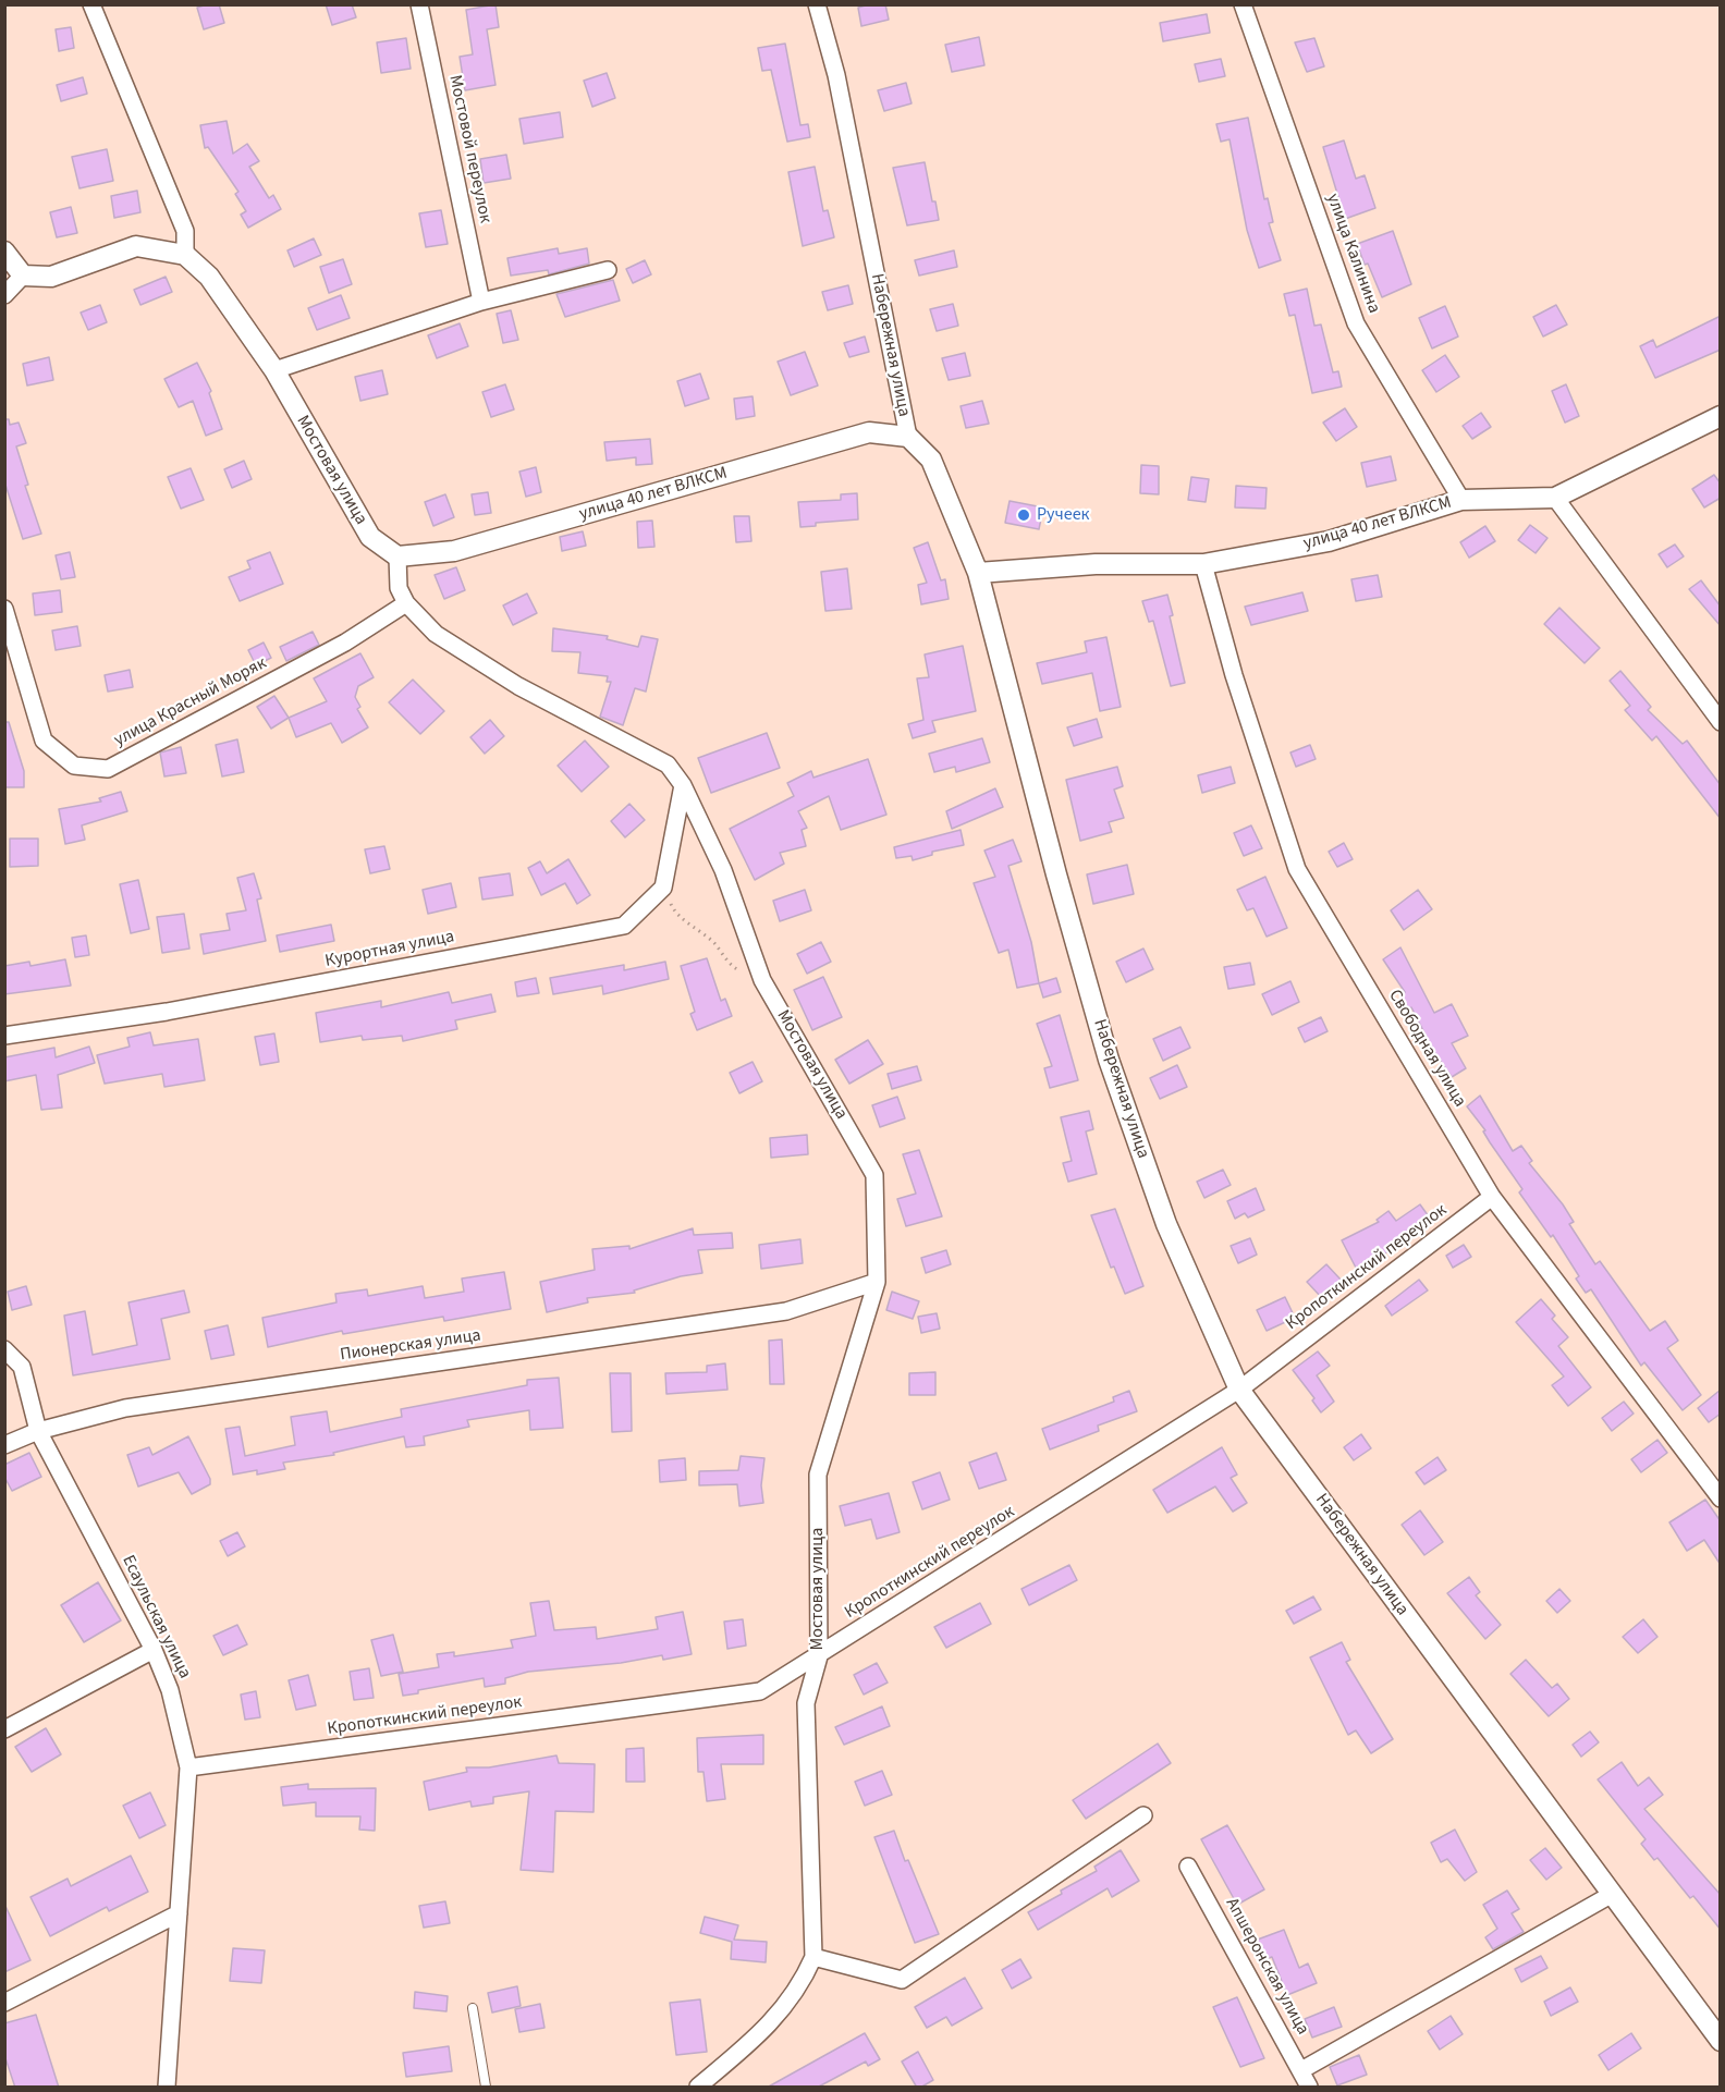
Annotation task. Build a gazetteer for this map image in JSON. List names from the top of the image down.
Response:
{
  "streets": {
    "street": [
      "Мостовой переулок",
      "улица Калинина",
      "Набережная улица",
      "Мостовая улица",
      "улица 40 лет ВЛКСМ",
      "улица Красный Моряк",
      "Курортная улица",
      "Свободная улица",
      "Кропоткинский переулок",
      "Пионерская улица",
      "Есаульская улица",
      "Апшеронская улица"
    ]
  },
  "crossings": [
    ["улица Калинина", "улица 40 лет ВЛКСМ"],
    ["Набережная улица", "улица 40 лет ВЛКСМ"],
    ["Набережная улица", "Кропоткинский переулок"],
    ["Мостовая улица", "улица 40 лет ВЛКСМ"],
    ["Мостовая улица", "улица Красный Моряк"],
    ["Мостовая улица", "Кропоткинский переулок"],
    ["Мостовая улица", "Пионерская улица"],
    ["улица 40 лет ВЛКСМ", "Свободная улица"],
    ["Свободная улица", "Кропоткинский переулок"],
    ["Кропоткинский переулок", "Есаульская улица"],
    ["Пионерская улица", "Есаульская улица"]
  ],
  "places": ["Ручеек"]
}
